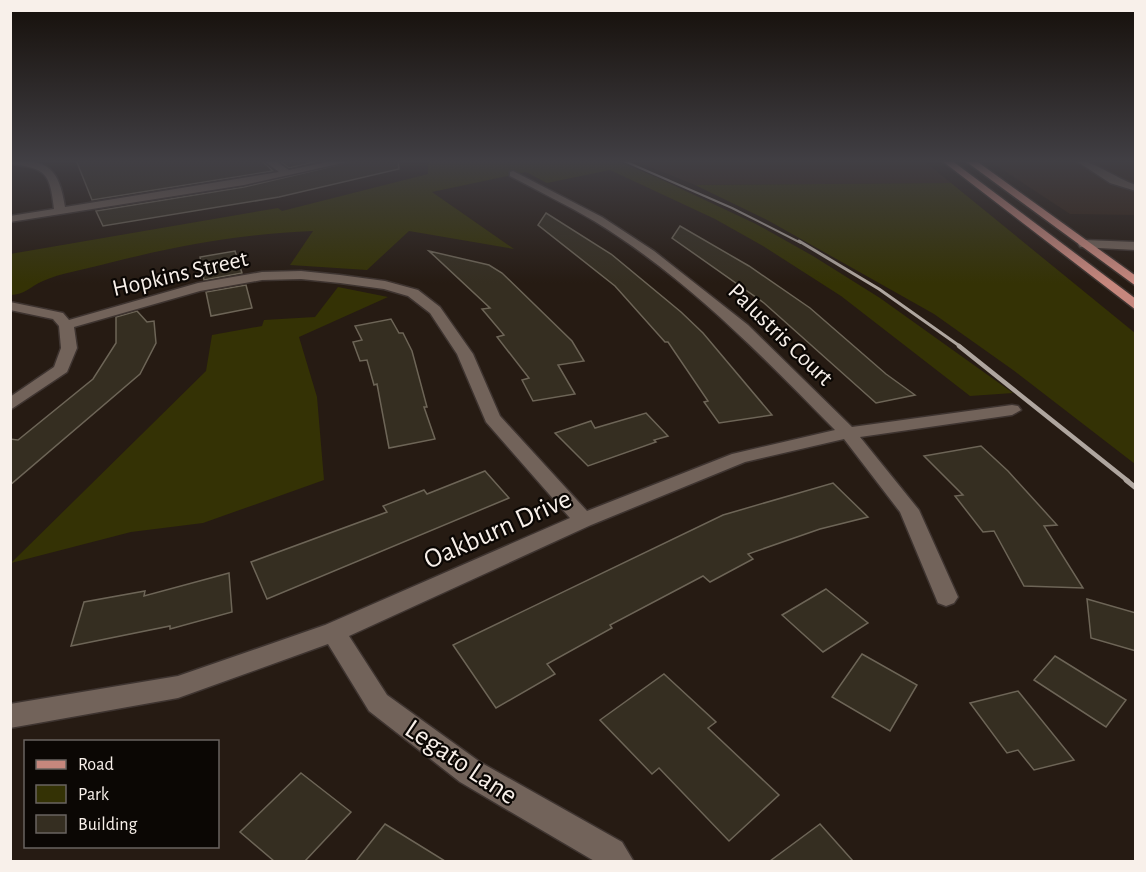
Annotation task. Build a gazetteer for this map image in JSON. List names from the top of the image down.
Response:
{
  "streets": {
    "street": [
      "Hopkins Street",
      "Palustris Court",
      "Oakburn Drive",
      "Legato Lane"
    ]
  },
  "crossings": [
    ["Hopkins Street", "Oakburn Drive"],
    ["Palustris Court", "Oakburn Drive"],
    ["Oakburn Drive", "Legato Lane"]
  ],
  "legend": ["Road", "Park", "Building"]
}
